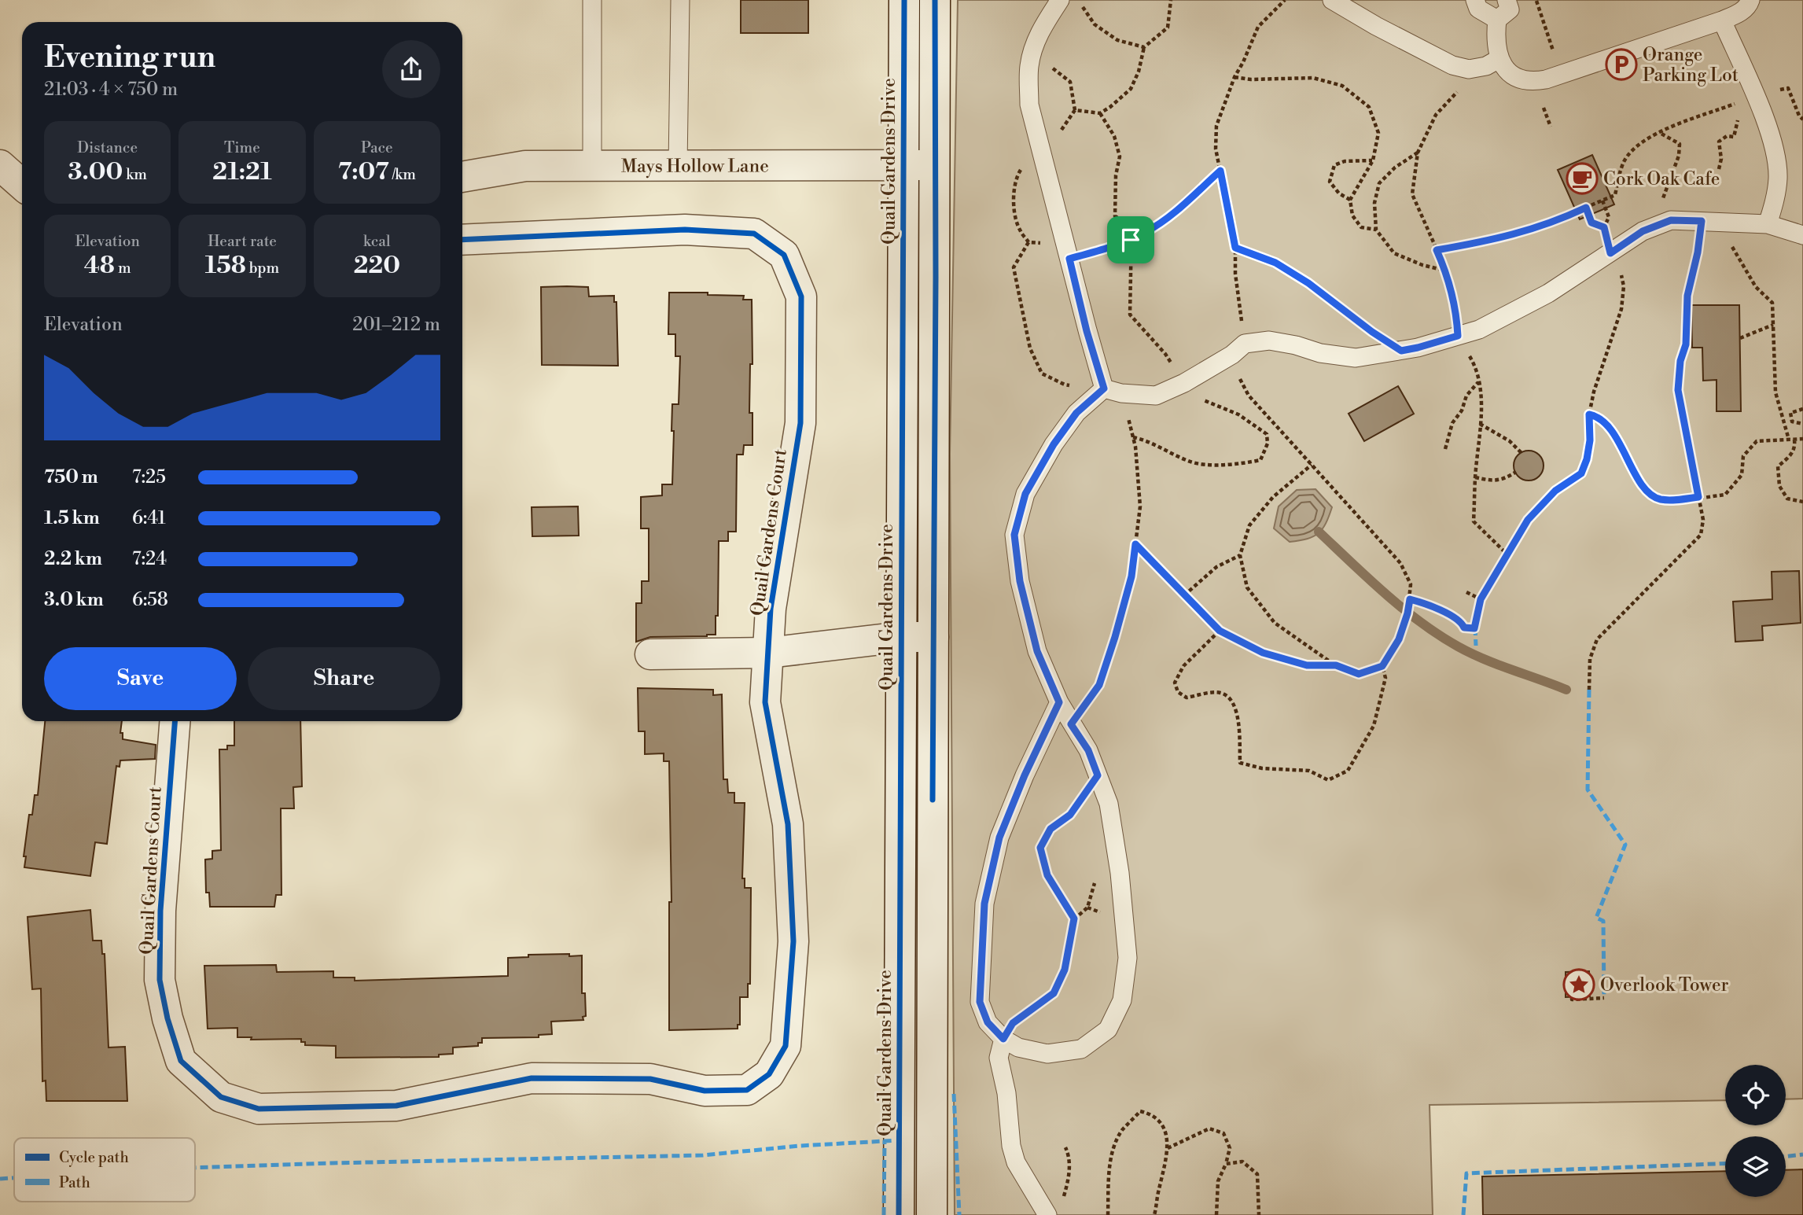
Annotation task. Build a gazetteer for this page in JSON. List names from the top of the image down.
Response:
{
  "streets": {
    "street": ["Quail Gardens Drive", "Mays Hollow Lane", "Quail Gardens Court"]
  },
  "crossings": [
    ["Quail Gardens Drive", "Mays Hollow Lane"]
  ],
  "places": {
    "parking": ["Orange Parking Lot"],
    "cafe": ["Cork Oak Cafe"],
    "place": ["Overlook Tower"]
  },
  "legend": ["Cycle path", "Path"],
  "page": {
    "heading": ["Evening run", "21:03 · 4 × 750 m"],
    "stats": [
      ["Distance", "3.00 km"],
      ["Time", "21:21"],
      ["Pace", "7:07 /km"],
      ["Elevation", "48 m"],
      ["Heart rate", "158 bpm"],
      ["kcal", "220"]
    ],
    "chart": ["Elevation", "201–212 m"],
    "list": [
      {
        "name": "750 m",
        "note": "7:25"
      },
      {
        "name": "1.5 km",
        "note": "6:41"
      },
      {
        "name": "2.2 km",
        "note": "7:24"
      },
      {
        "name": "3.0 km",
        "note": "6:58"
      }
    ],
    "buttons": ["Save", "Share"]
  }
}
